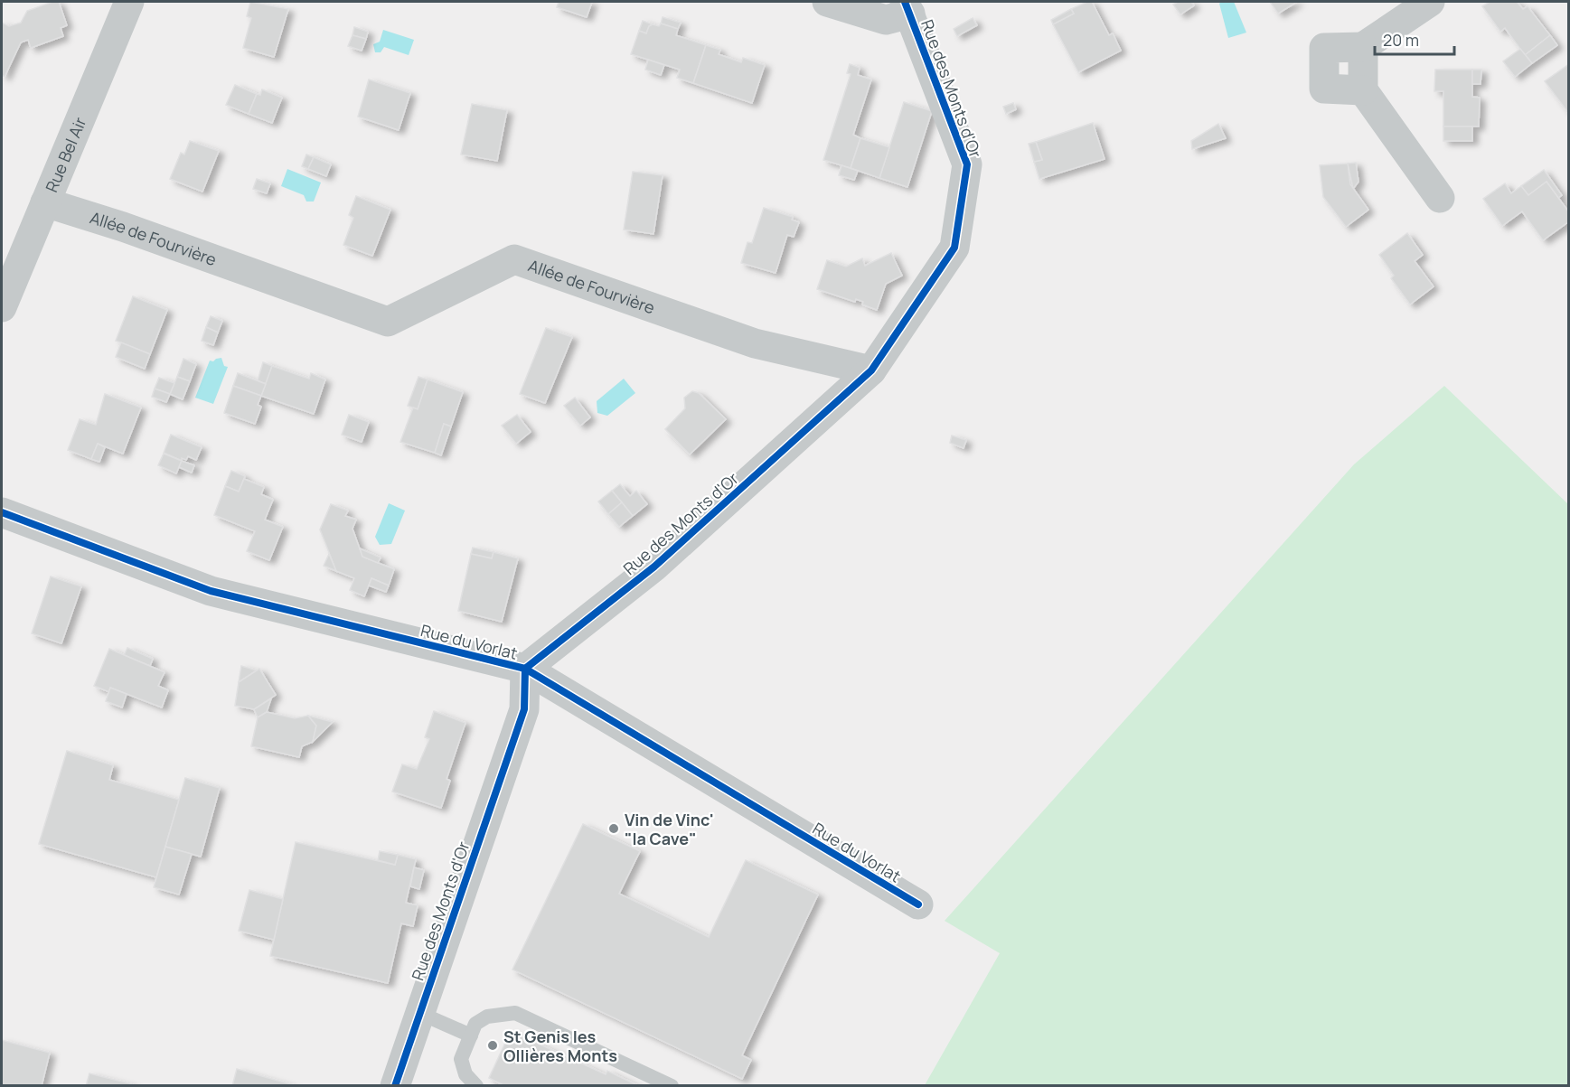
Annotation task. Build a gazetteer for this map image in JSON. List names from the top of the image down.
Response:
{
  "streets": {
    "street": [
      "Rue des Monts d'Or",
      "Rue Bel Air",
      "Allée de Fourvière",
      "Rue du Vorlat"
    ]
  },
  "crossings": [
    ["Rue des Monts d'Or", "Allée de Fourvière"],
    ["Rue des Monts d'Or", "Rue du Vorlat"],
    ["Rue Bel Air", "Allée de Fourvière"]
  ],
  "places": ["Vin de Vinc' \"la Cave\"", "St Genis les Ollières Monts"],
  "scale_bar": "20 m"
}
